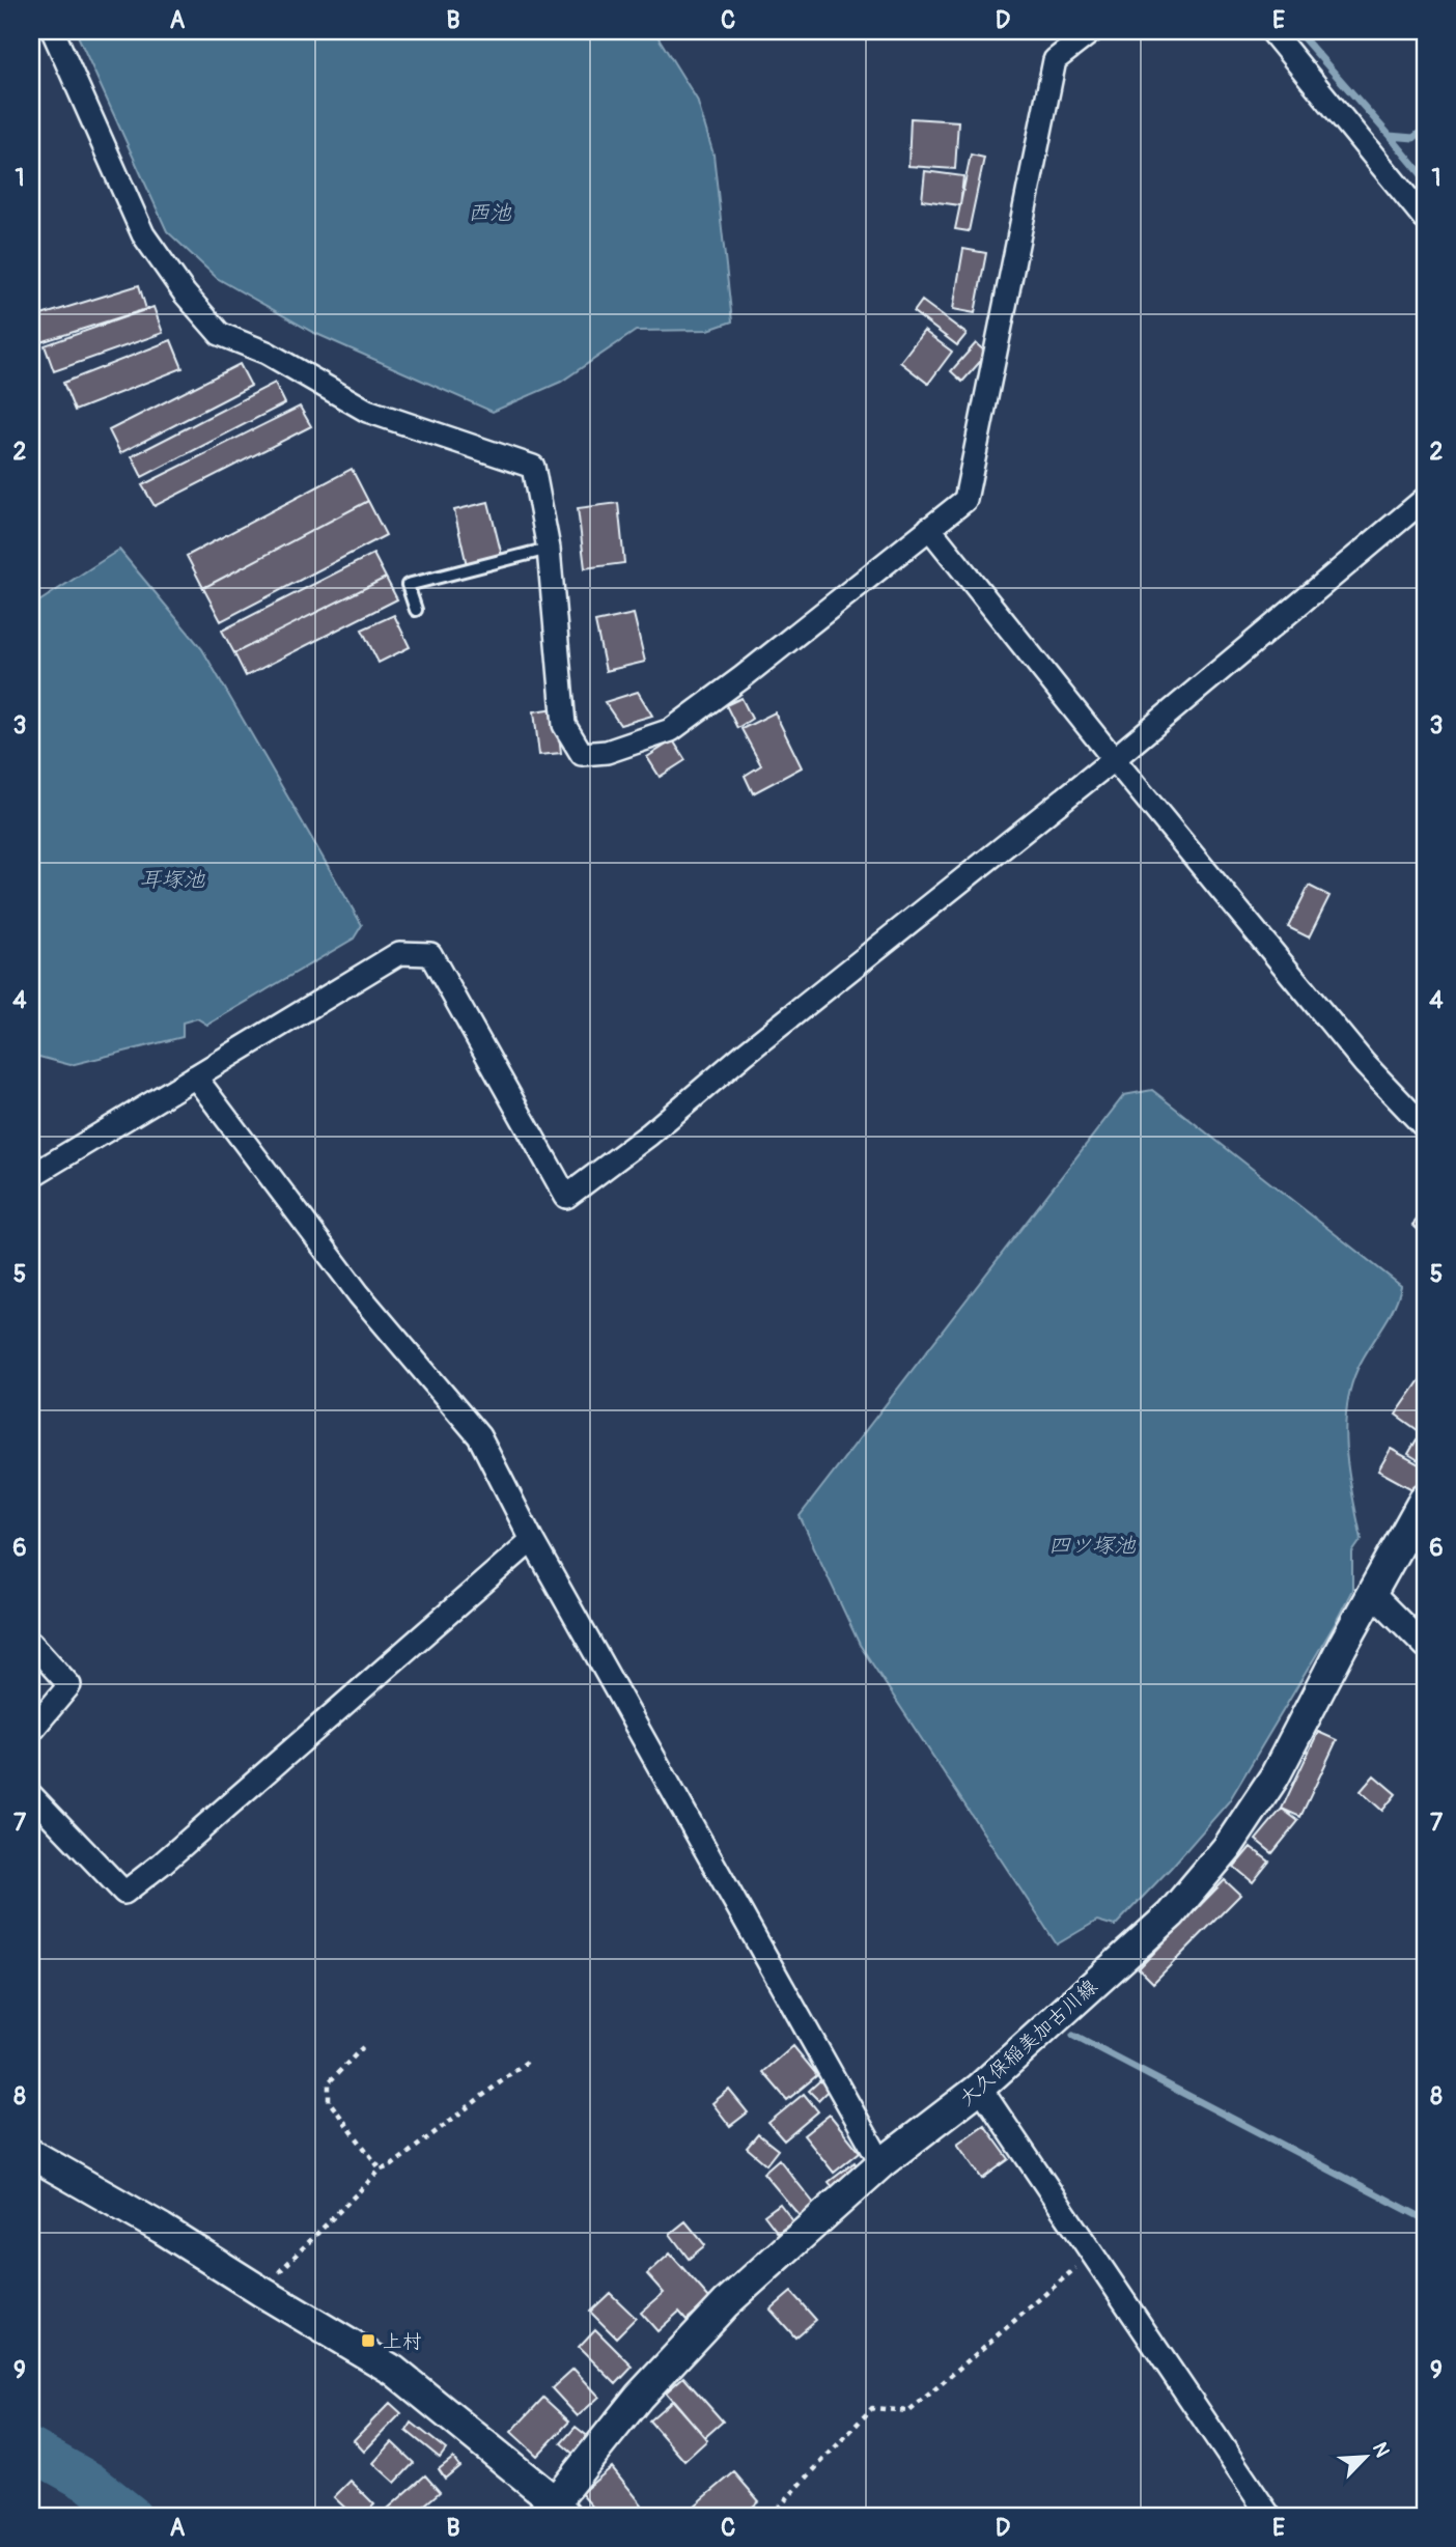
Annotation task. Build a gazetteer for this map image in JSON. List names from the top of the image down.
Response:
{
  "streets": {
    "main road": ["大久保稲美加古川線"]
  },
  "water": ["西池", "耳塚池", "四ツ塚池"],
  "places": {
    "transit": ["上村"]
  },
  "north": "top right",
  "grid": {
    "columns": [
      "A",
      "B",
      "C",
      "D",
      "E"
    ],
    "rows": [
      "1",
      "2",
      "3",
      "4",
      "5",
      "6",
      "7",
      "8",
      "9"
    ]
  }
}
